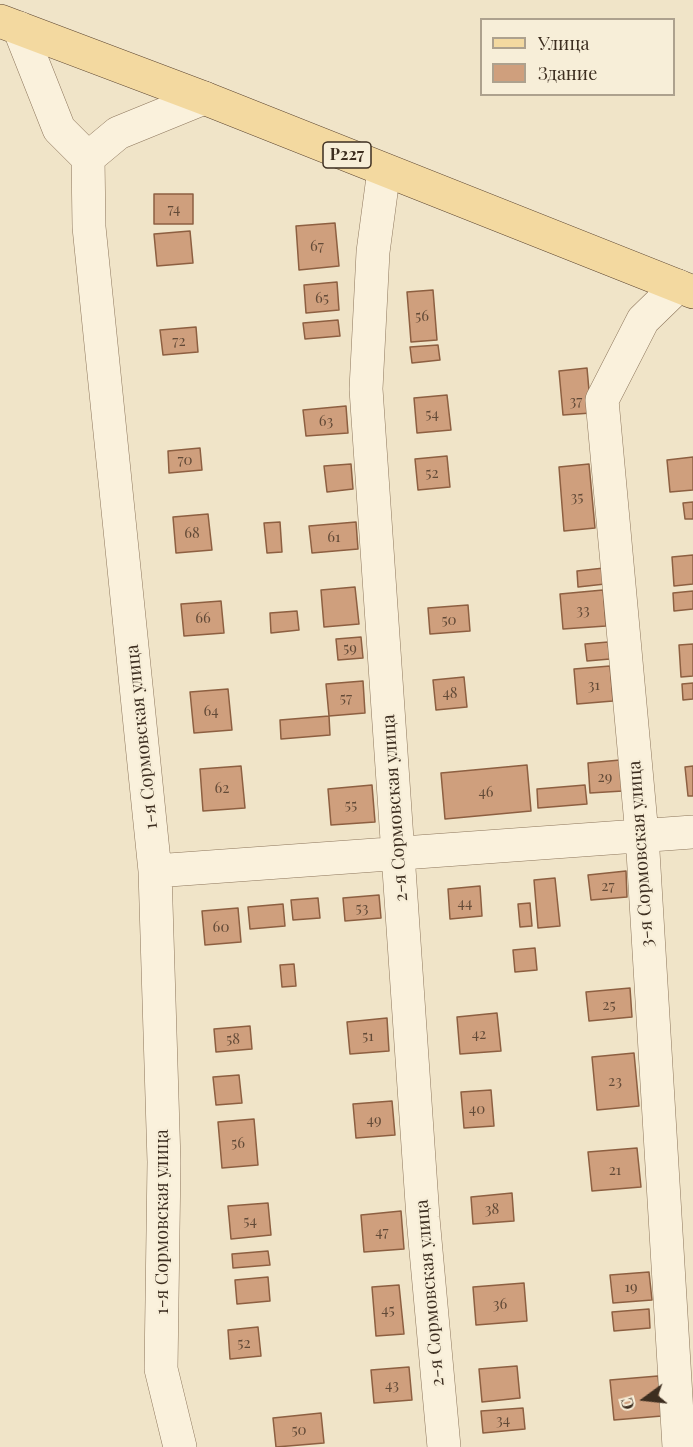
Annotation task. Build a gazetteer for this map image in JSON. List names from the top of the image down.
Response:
{
  "streets": {
    "main road": ["Р227"],
    "street": ["1-я Сормовская улица", "2-я Сормовская улица", "3-я Сормовская улица"]
  },
  "crossings": [
    ["Р227", "2-я Сормовская улица"],
    ["Р227", "3-я Сормовская улица"]
  ],
  "house_numbers": [
    "74",
    "67",
    "65",
    "56",
    "72",
    "37",
    "54",
    "63",
    "70",
    "52",
    "35",
    "68",
    "61",
    "33",
    "66",
    "50",
    "59",
    "31",
    "48",
    "57",
    "64",
    "29",
    "62",
    "46",
    "55",
    "27",
    "44",
    "53",
    "60",
    "25",
    "42",
    "51",
    "58",
    "23",
    "40",
    "49",
    "56",
    "21",
    "38",
    "54",
    "47",
    "19",
    "36",
    "45",
    "52",
    "43",
    "34",
    "50"
  ],
  "legend": ["Улица", "Здание"],
  "north": "left"
}
